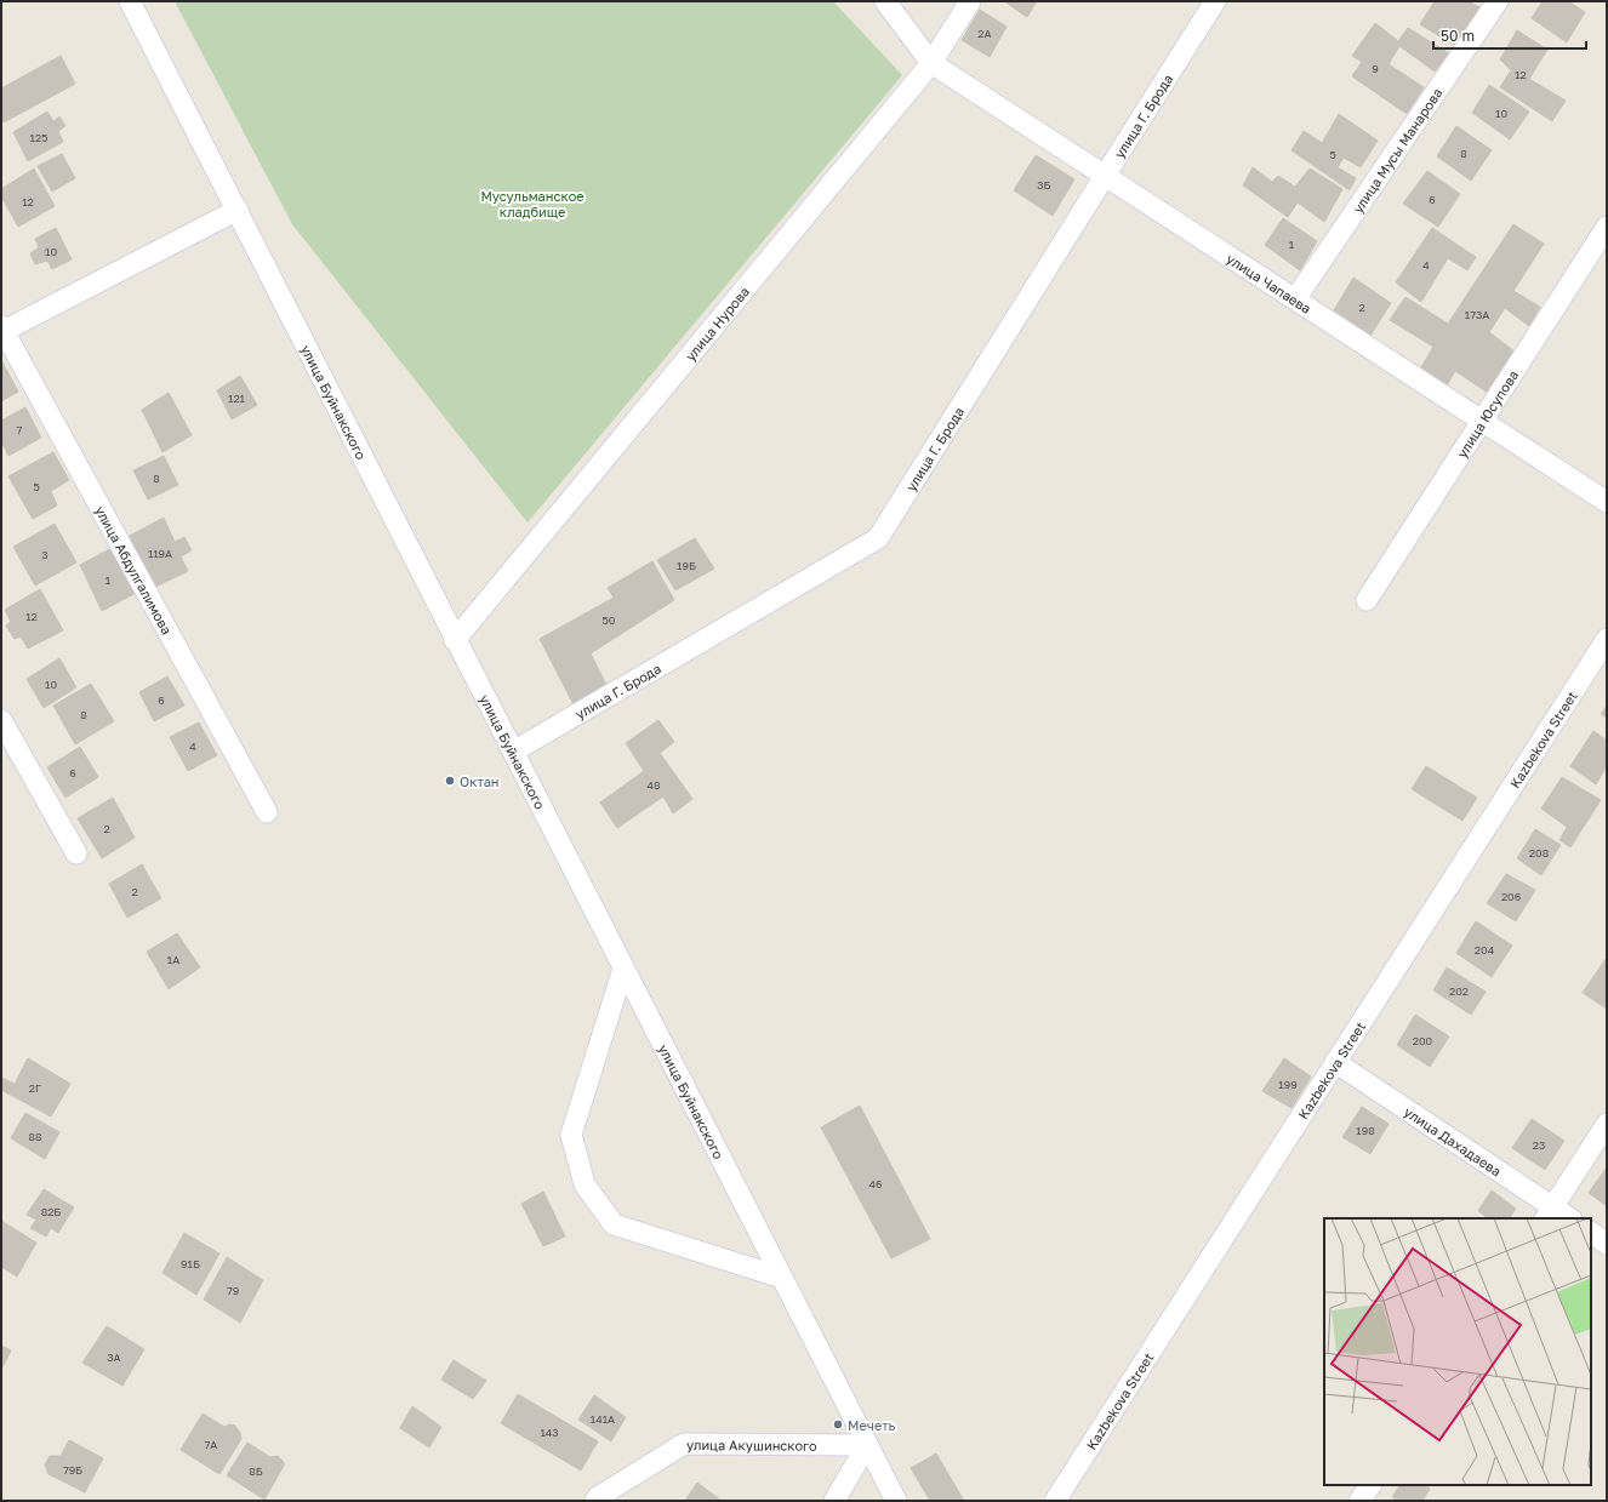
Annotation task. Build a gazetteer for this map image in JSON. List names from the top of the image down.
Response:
{
  "streets": {
    "street": [
      "улица Г. Брода",
      "улица Мусы Манарова",
      "улица Чапаева",
      "улица Нурова",
      "улица Буйнакского",
      "улица Юсупова",
      "улица Абдулгалимова",
      "Kazbekova Street",
      "улица Дахадаева",
      "улица Акушинского"
    ]
  },
  "crossings": [
    ["улица Г. Брода", "улица Чапаева"],
    ["улица Г. Брода", "улица Буйнакского"],
    ["улица Мусы Манарова", "улица Чапаева"],
    ["улица Чапаева", "улица Нурова"],
    ["улица Чапаева", "улица Юсупова"],
    ["улица Нурова", "улица Буйнакского"],
    ["улица Буйнакского", "улица Акушинского"],
    ["Kazbekova Street", "улица Дахадаева"]
  ],
  "parks": ["Мусульманское кладбище"],
  "places": ["Октан", "Мечеть"],
  "house_numbers": [
    "2А",
    "9",
    "12",
    "10",
    "125",
    "8",
    "5",
    "3Б",
    "6",
    "12",
    "1",
    "10",
    "4",
    "2",
    "173А",
    "121",
    "7",
    "8",
    "5",
    "119А",
    "3",
    "19Б",
    "1",
    "12",
    "50",
    "10",
    "6",
    "8",
    "4",
    "6",
    "48",
    "2",
    "208",
    "2",
    "206",
    "204",
    "1А",
    "202",
    "200",
    "199",
    "2Г",
    "198",
    "88",
    "23",
    "46",
    "82Б",
    "91Б",
    "79",
    "3А",
    "141А",
    "143",
    "7А",
    "79Б",
    "8Б"
  ],
  "scale_bar": "50 m"
}
